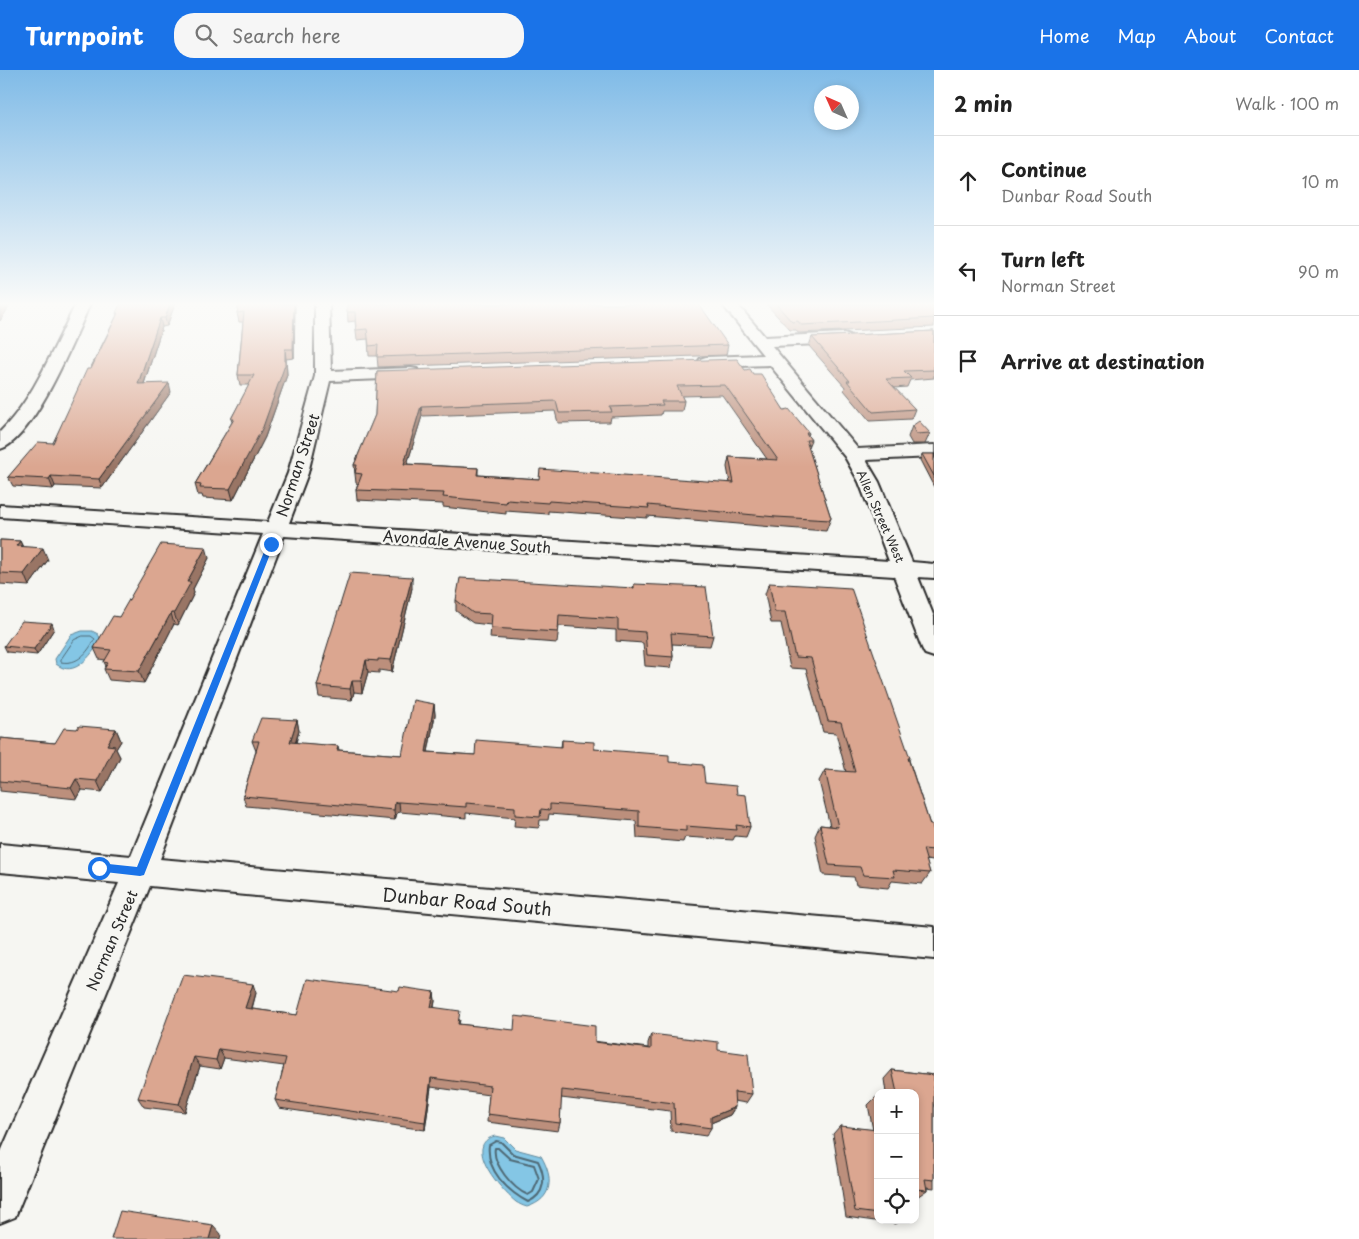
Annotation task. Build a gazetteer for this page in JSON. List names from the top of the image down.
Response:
{
  "streets": {
    "street": [
      "Norman Street",
      "Allen Street West",
      "Avondale Avenue South",
      "Dunbar Road South"
    ]
  },
  "crossings": [
    ["Norman Street", "Avondale Avenue South"],
    ["Norman Street", "Dunbar Road South"],
    ["Allen Street West", "Avondale Avenue South"]
  ],
  "north": "top left",
  "page": {
    "header": "Turnpoint",
    "search": "Search here",
    "nav": [
      "Home",
      "Map",
      "About",
      "Contact"
    ],
    "heading": ["2 min", "Walk · 100 m"],
    "list": [
      ["Continue", "Dunbar Road South", "10 m"],
      ["Turn left", "Norman Street", "90 m"],
      "Arrive at destination"
    ],
    "map_buttons": ["+", "−"]
  }
}
